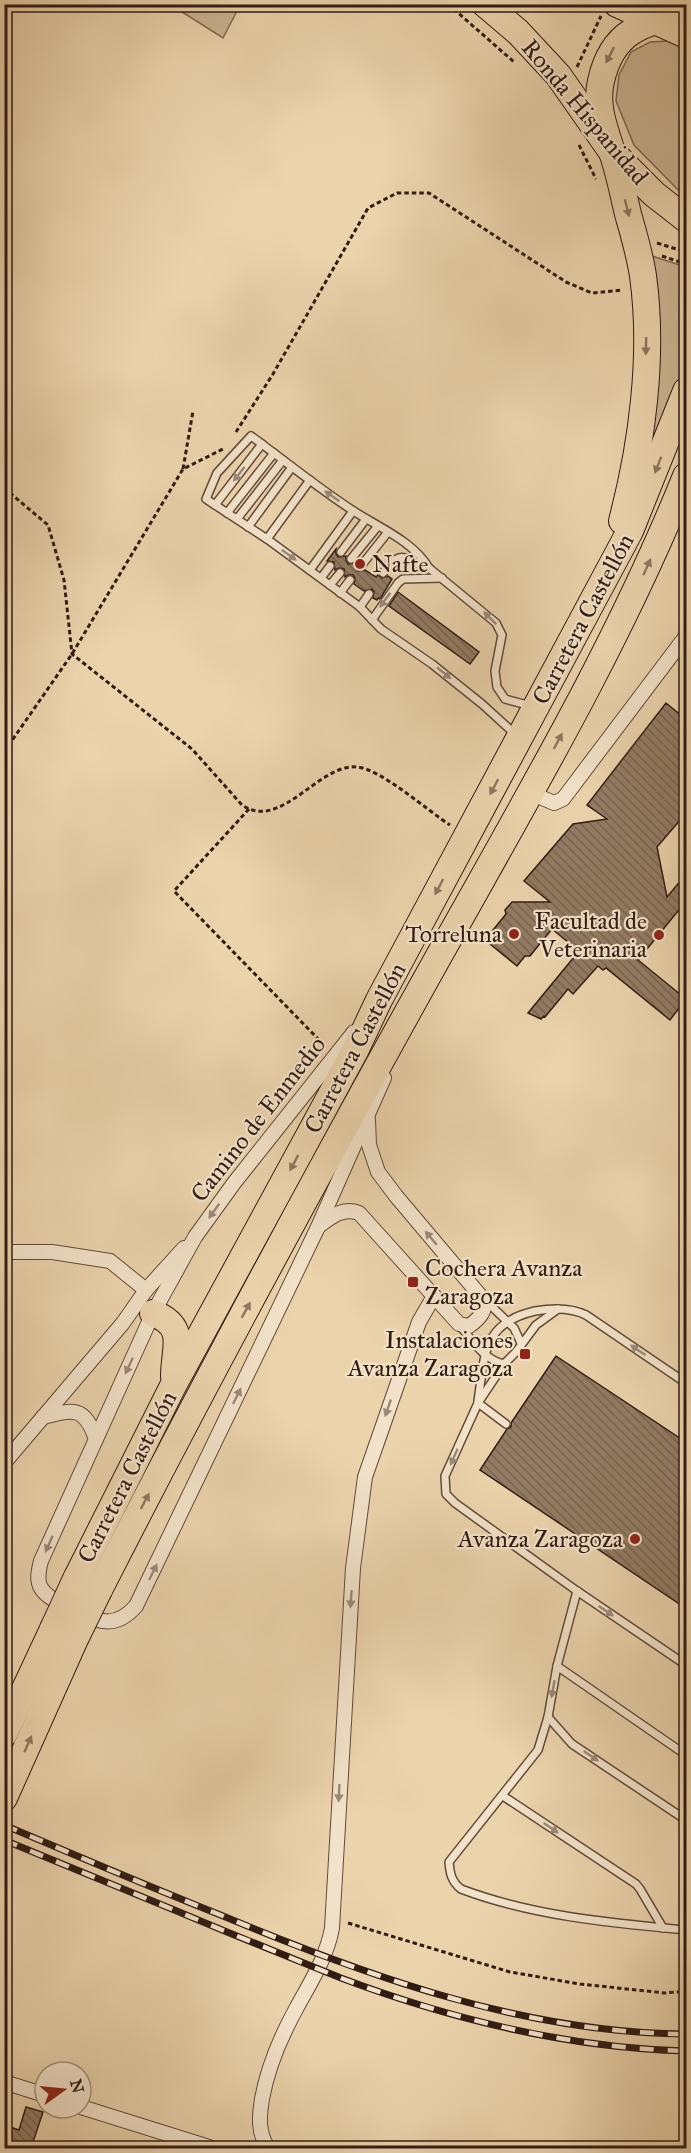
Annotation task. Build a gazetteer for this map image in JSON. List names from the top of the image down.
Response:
{
  "streets": {
    "highway": ["Ronda Hispanidad", "Carretera Castellón"],
    "street": ["Camino de Enmedio"]
  },
  "crossings": [
    ["Carretera Castellón", "Camino de Enmedio"]
  ],
  "places": {
    "other": [
      "Nafte",
      "Torreluna",
      "Facultad de Veterinaria",
      "Avanza Zaragoza"
    ],
    "transit": ["Cochera Avanza Zaragoza", "Instalaciones Avanza Zaragoza"]
  },
  "north": "right"
}
